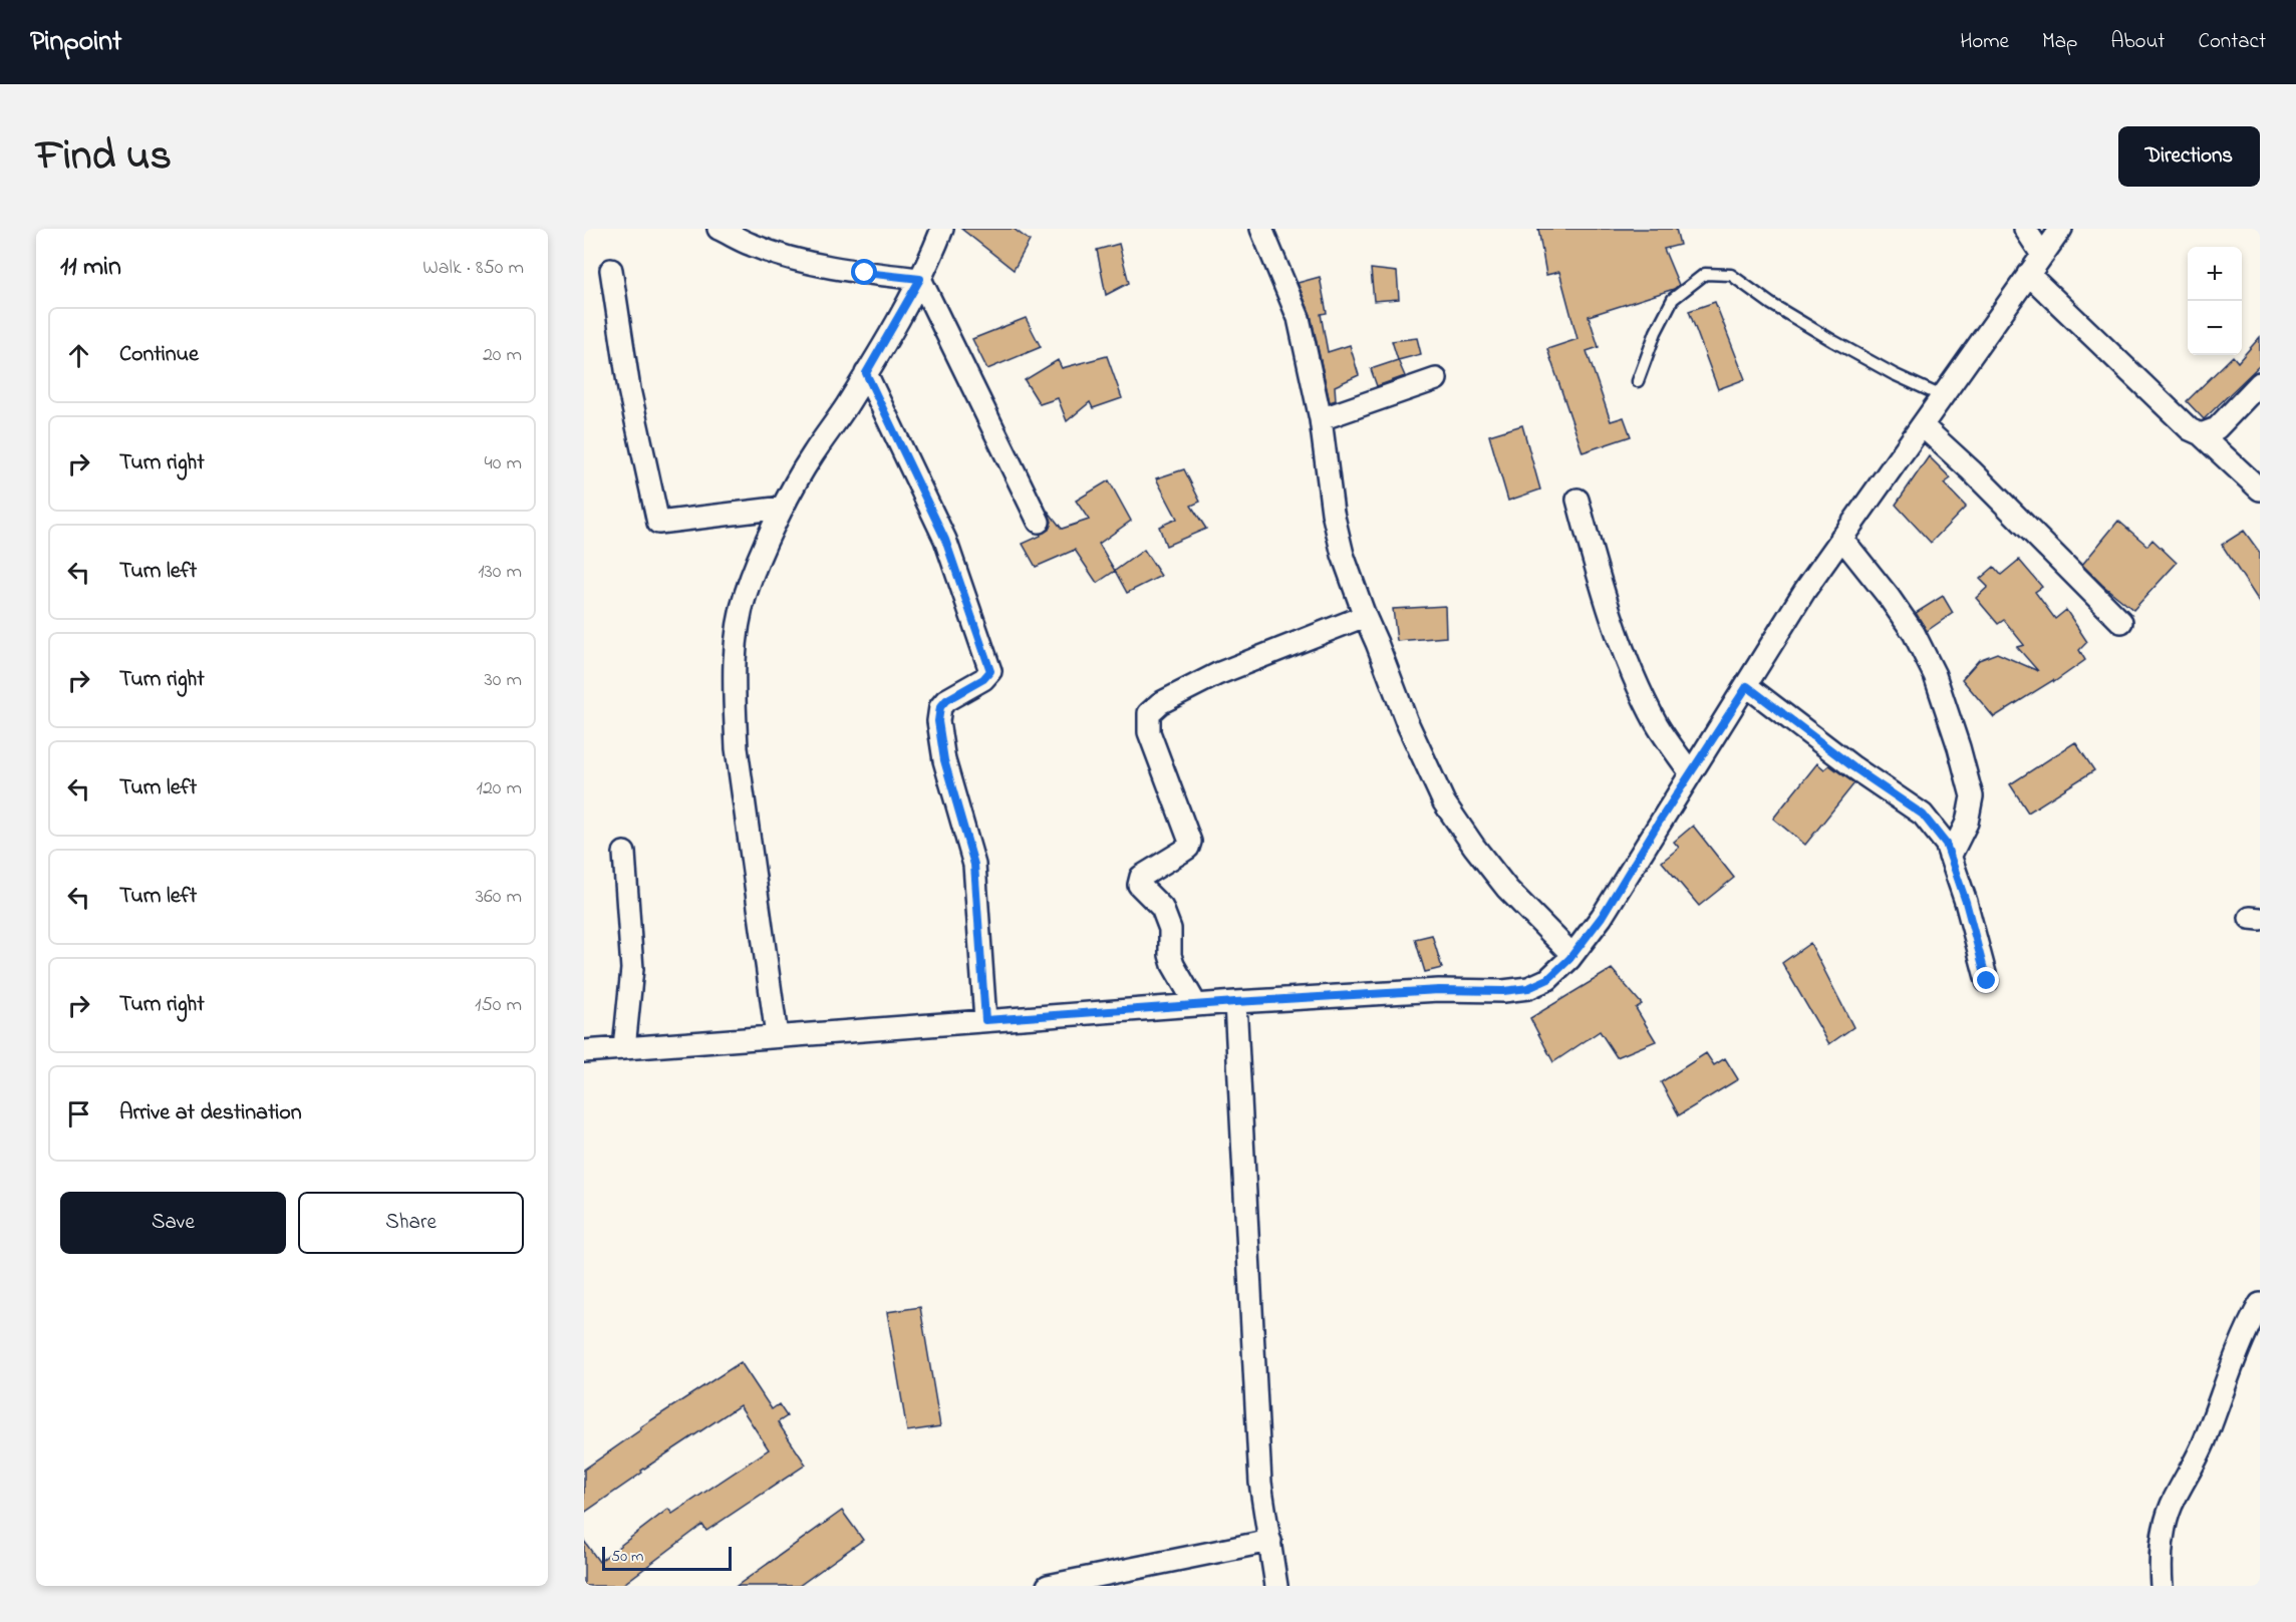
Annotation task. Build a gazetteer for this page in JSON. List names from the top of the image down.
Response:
{
  "scale_bar": "50 m",
  "page": {
    "header": "Pinpoint",
    "nav": [
      "Home",
      "Map",
      "About",
      "Contact"
    ],
    "title": "Find us",
    "buttons": [
      "Directions",
      ["Save", "Share"]
    ],
    "heading": ["11 min", "Walk · 850 m"],
    "map_buttons": ["+", "−"],
    "list": [
      ["Continue", "20 m"],
      ["Turn right", "40 m"],
      ["Turn left", "130 m"],
      ["Turn right", "30 m"],
      ["Turn left", "120 m"],
      ["Turn left", "360 m"],
      ["Turn right", "150 m"],
      "Arrive at destination"
    ],
    "scale": "50 m"
  }
}
